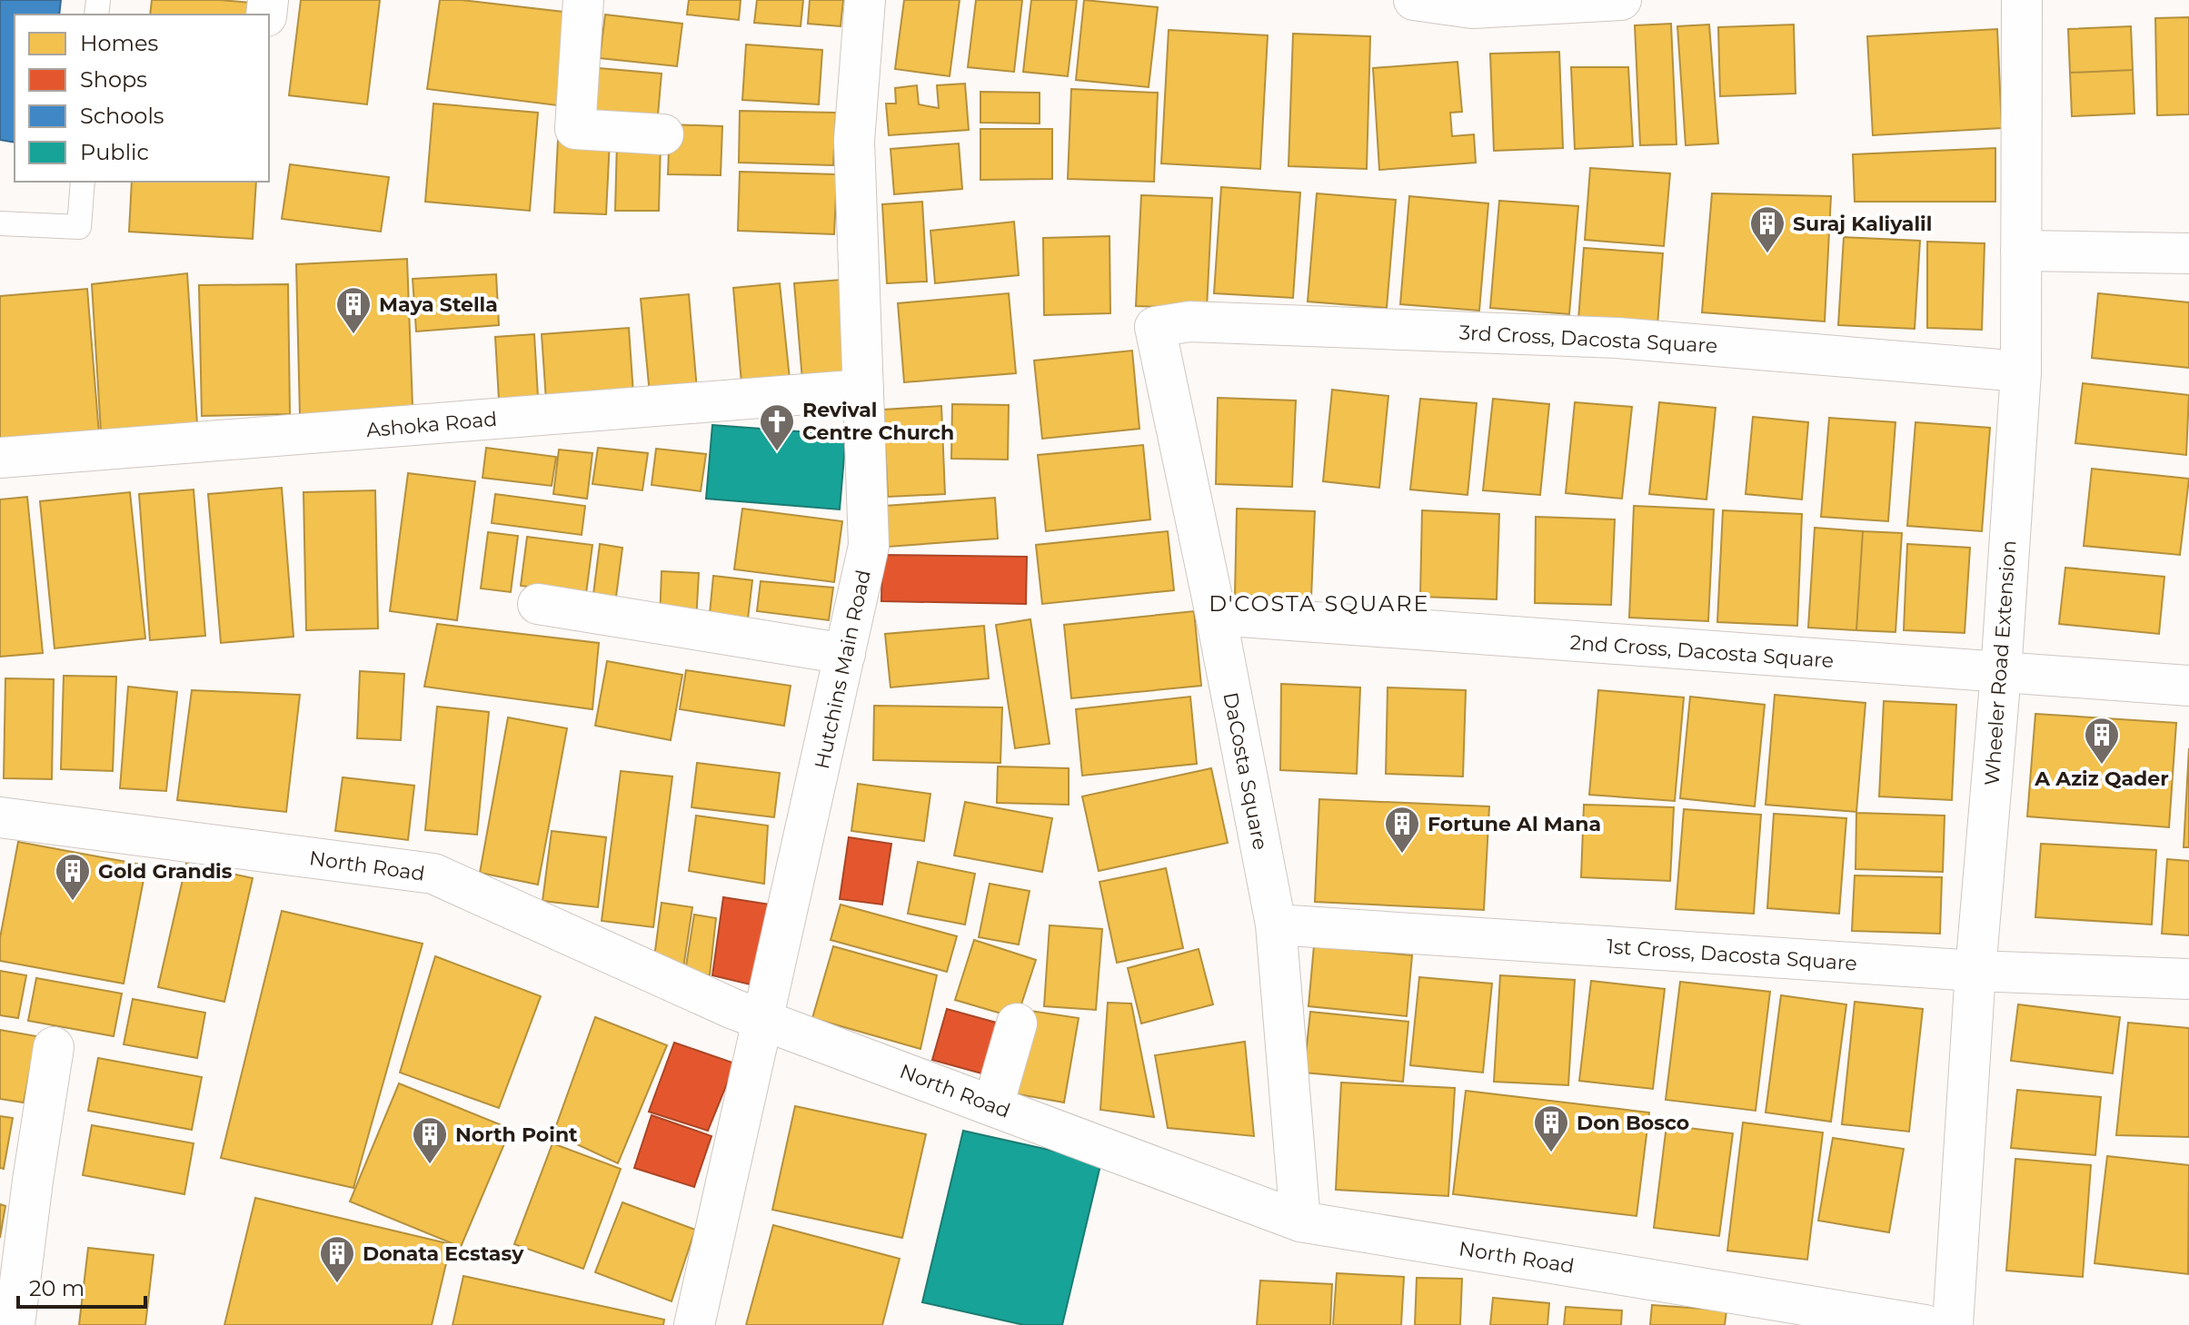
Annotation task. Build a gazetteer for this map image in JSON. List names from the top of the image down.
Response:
{
  "streets": {
    "street": [
      "3rd Cross, Dacosta Square",
      "Ashoka Road",
      "2nd Cross, Dacosta Square",
      "Wheeler Road Extension",
      "Hutchins Main Road",
      "DaCosta Square",
      "North Road",
      "1st Cross, Dacosta Square"
    ]
  },
  "crossings": [
    ["3rd Cross, Dacosta Square", "Wheeler Road Extension"],
    ["3rd Cross, Dacosta Square", "DaCosta Square"],
    ["Ashoka Road", "Hutchins Main Road"],
    ["2nd Cross, Dacosta Square", "Wheeler Road Extension"],
    ["2nd Cross, Dacosta Square", "DaCosta Square"],
    ["Wheeler Road Extension", "1st Cross, Dacosta Square"],
    ["Hutchins Main Road", "North Road"],
    ["DaCosta Square", "North Road"],
    ["DaCosta Square", "1st Cross, Dacosta Square"]
  ],
  "districts": ["D'COSTA SQUARE"],
  "places": {
    "building": [
      "Suraj Kaliyalil",
      "Maya Stella",
      "A Aziz Qader",
      "Fortune Al Mana",
      "Gold Grandis",
      "Don Bosco",
      "North Point",
      "Donata Ecstasy"
    ],
    "church": ["Revival Centre Church"]
  },
  "legend": [
    "Homes",
    "Shops",
    "Schools",
    "Public"
  ],
  "scale_bar": "20 m"
}
